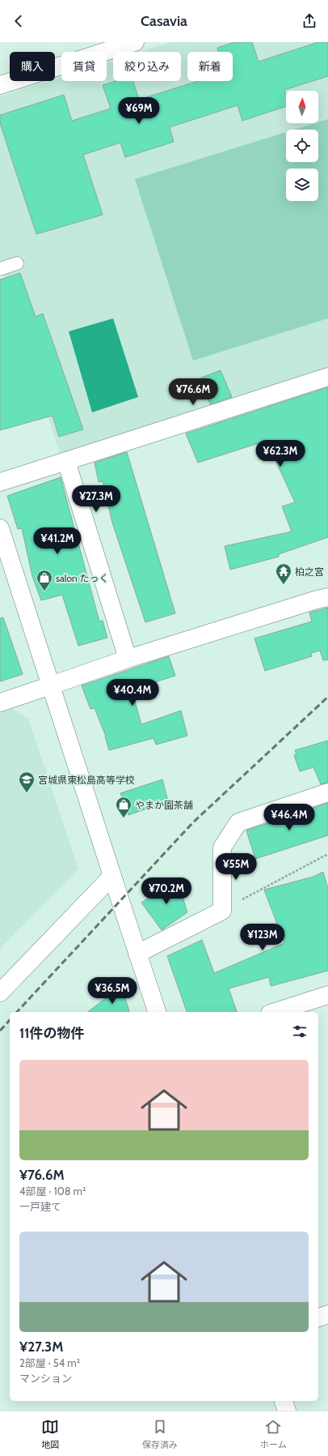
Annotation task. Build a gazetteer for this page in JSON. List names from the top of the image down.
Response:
{
  "places": {
    "temple": ["柏之宮"],
    "shop": ["salon たっく", "やまか園茶舗"],
    "school or university": ["宮城県東松島高等学校"]
  },
  "north": "top",
  "page": {
    "header": "Casavia",
    "chip": [
      "購入",
      "賃貸",
      "絞り込み",
      "新着"
    ],
    "price": [
      "¥69M",
      "¥76.6M",
      "¥62.3M",
      "¥27.3M",
      "¥41.2M",
      "¥40.4M",
      "¥46.4M",
      "¥55M",
      "¥70.2M",
      "¥123M",
      "¥36.5M"
    ],
    "heading": "11件の物件",
    "list": [
      {
        "name": "¥76.6M",
        "note": "4部屋 · 108 m² · 一戸建て"
      },
      {
        "name": "¥27.3M",
        "note": "2部屋 · 54 m² · マンション"
      }
    ],
    "tabs": ["地図", "保存済み", "ホーム"]
  }
}
